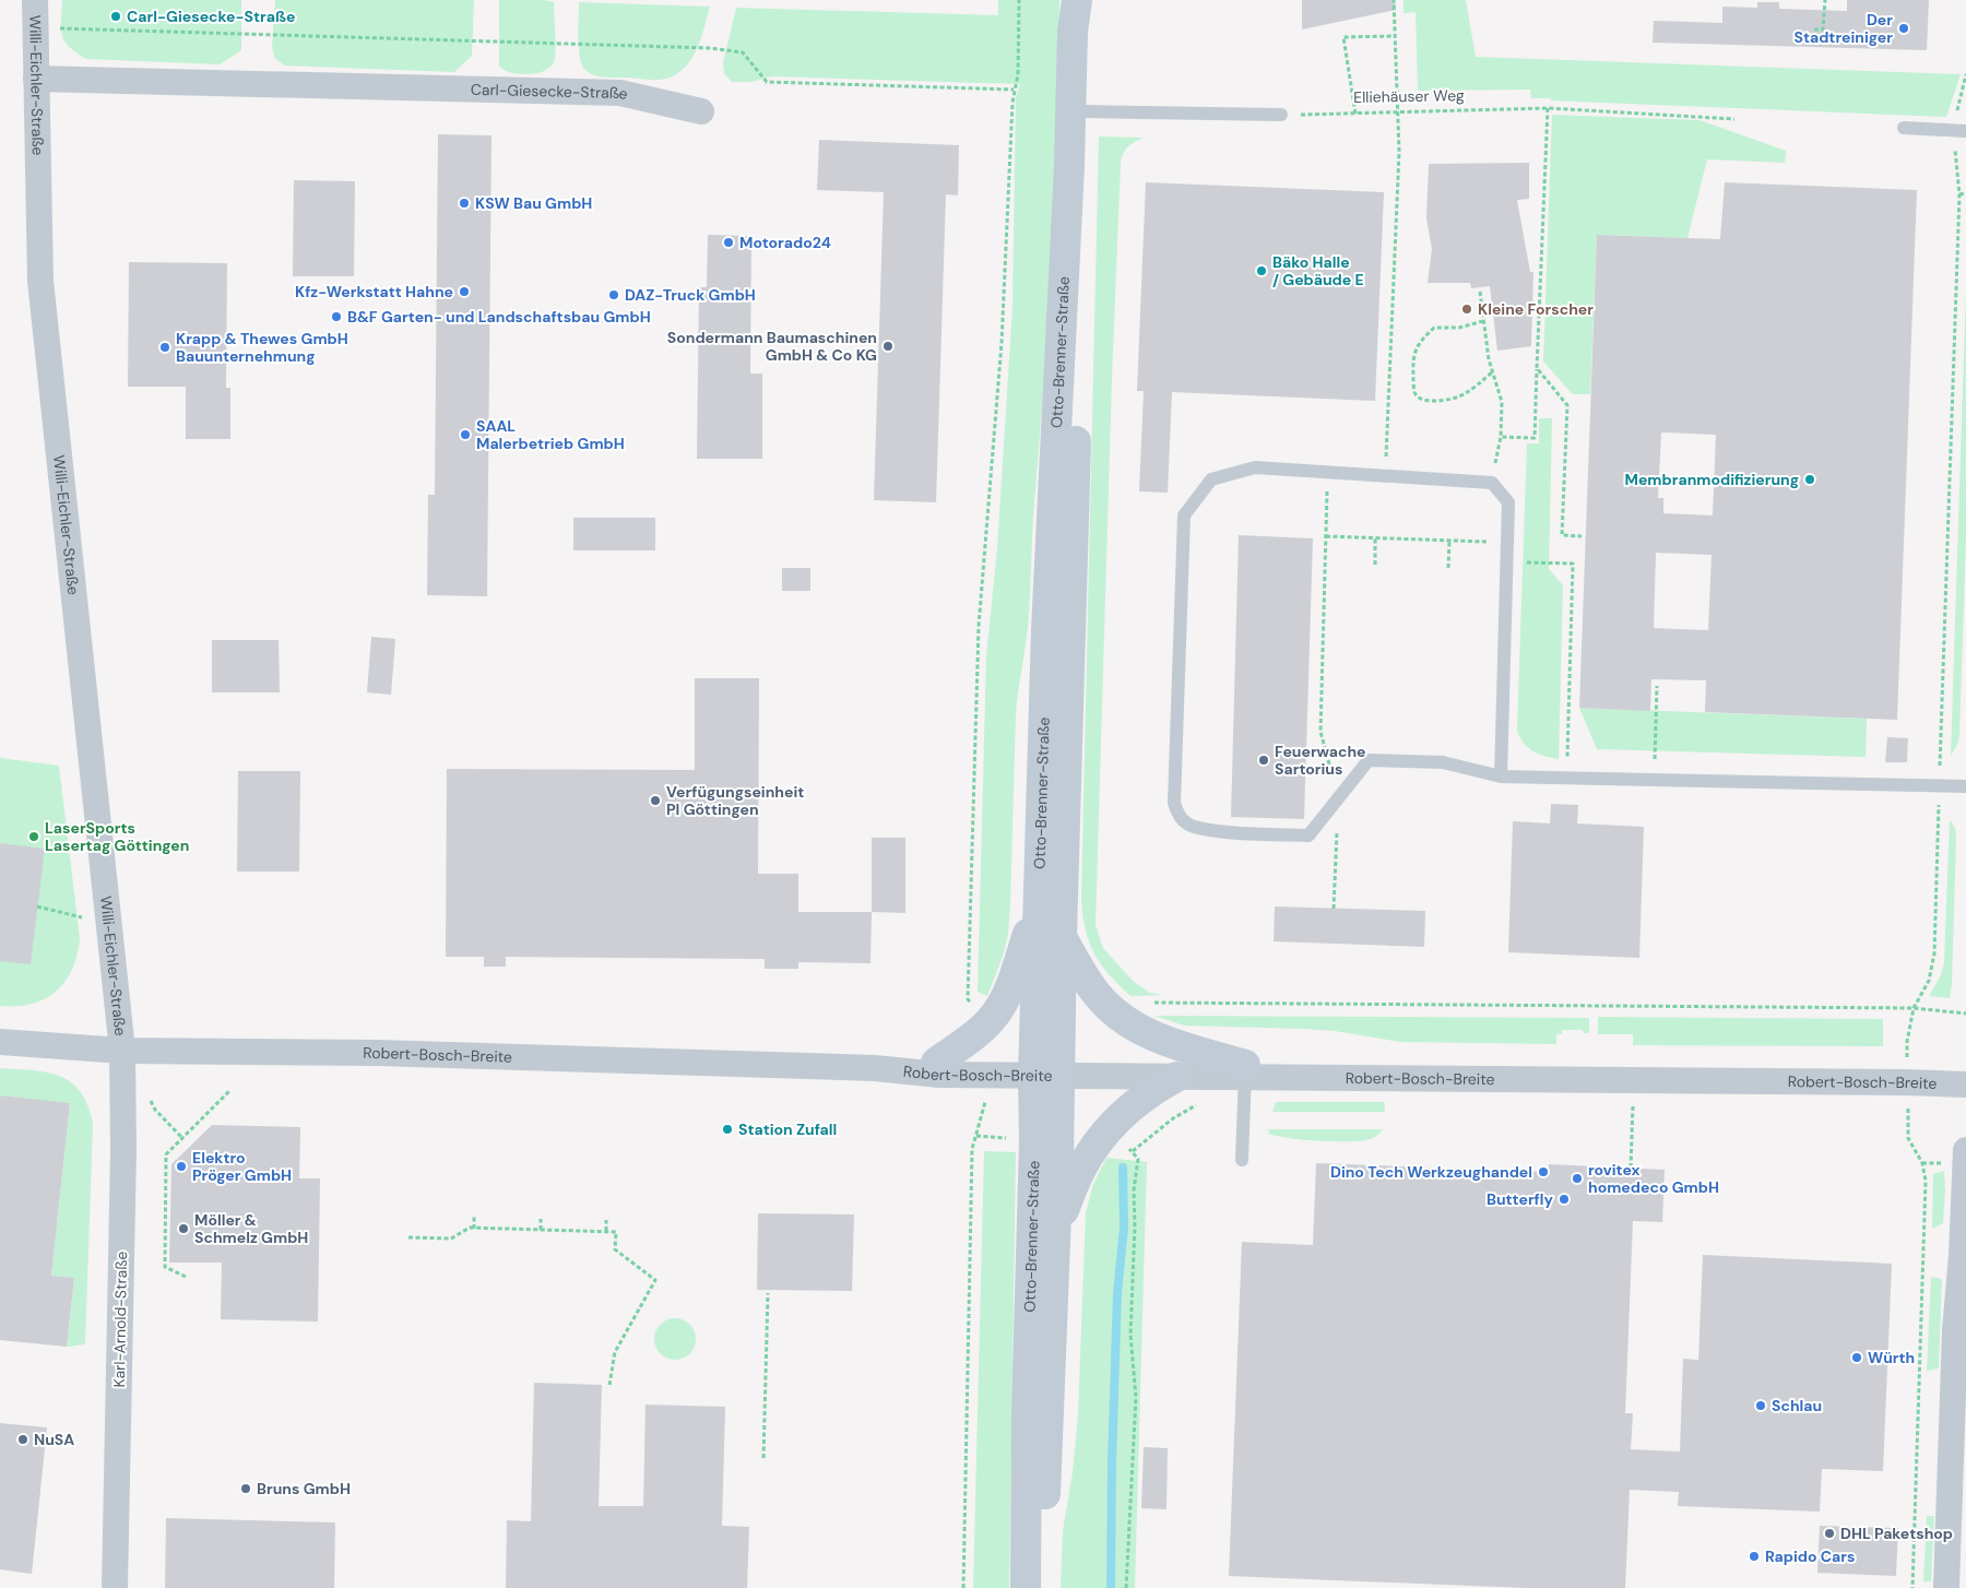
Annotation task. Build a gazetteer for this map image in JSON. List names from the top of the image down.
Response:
{
  "streets": {
    "main road": ["Otto-Brenner-Straße"],
    "street": [
      "Willi-Eichler-Straße",
      "Carl-Giesecke-Straße",
      "Robert-Bosch-Breite",
      "Karl-Arnold-Straße"
    ],
    "path": ["Elliehäuser Weg"]
  },
  "crossings": [
    ["Willi-Eichler-Straße", "Carl-Giesecke-Straße"],
    ["Willi-Eichler-Straße", "Robert-Bosch-Breite"],
    ["Willi-Eichler-Straße", "Karl-Arnold-Straße"],
    ["Otto-Brenner-Straße", "Robert-Bosch-Breite"],
    ["Robert-Bosch-Breite", "Karl-Arnold-Straße"]
  ],
  "places": [
    "Carl-Giesecke-Straße",
    "Der Stadtreiniger",
    "KSW Bau GmbH",
    "Motorado24",
    "Bäko Halle / Gebäude E",
    "Kfz-Werkstatt Hahne",
    "DAZ-Truck GmbH",
    "Kleine Forscher",
    "B&F Garten- und Landschaftsbau GmbH",
    "Sondermann Baumaschinen GmbH & Co KG",
    "Krapp & Thewes GmbH Bauunternehmung",
    "SAAL Malerbetrieb GmbH",
    "Membranmodifizierung",
    "Feuerwache Sartorius",
    "Verfügungseinheit PI Göttingen",
    "LaserSports Lasertag Göttingen",
    "Station Zufall",
    "Elektro Pröger GmbH",
    "Dino Tech Werkzeughandel",
    "rovitex homedeco GmbH",
    "Butterfly",
    "Möller & Schmelz GmbH",
    "Würth",
    "Schlau",
    "NuSA",
    "Bruns GmbH",
    "DHL Paketshop",
    "Rapido Cars"
  ]
}
